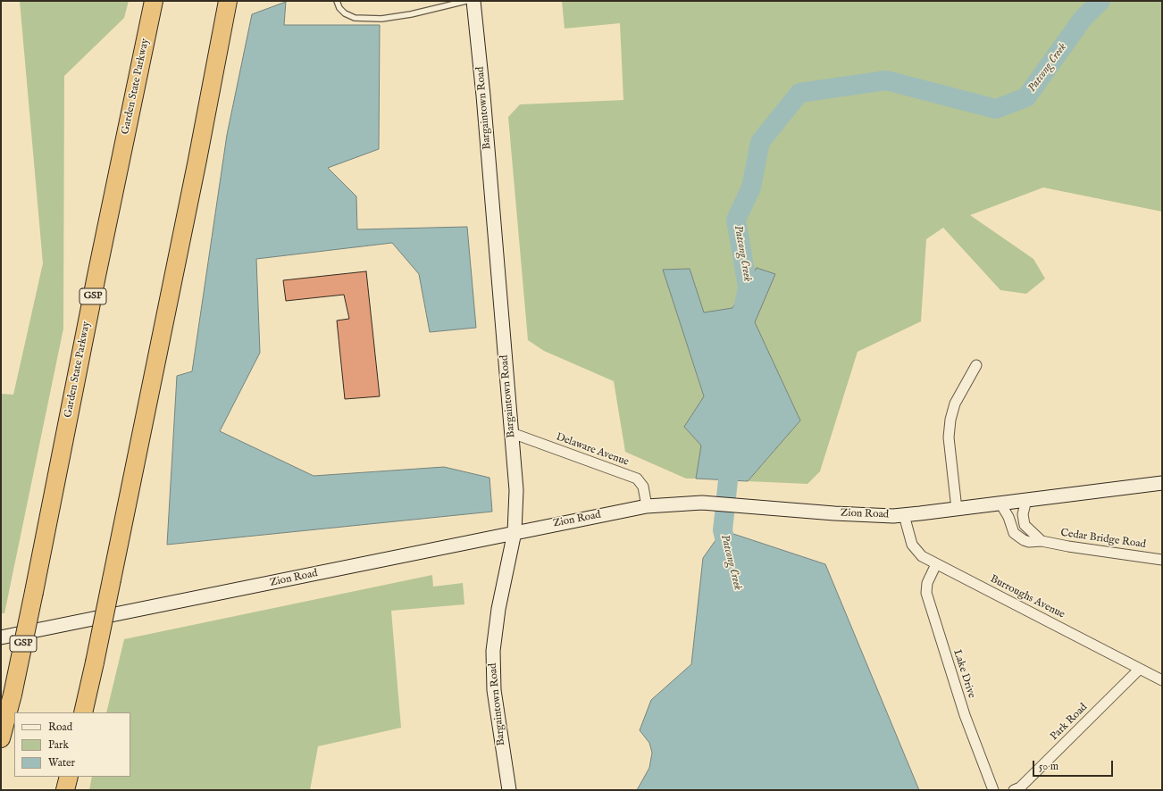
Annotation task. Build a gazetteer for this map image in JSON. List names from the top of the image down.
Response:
{
  "streets": {
    "highway": ["Garden State Parkway", "GSP"],
    "street": [
      "Bargaintown Road",
      "Delaware Avenue",
      "Zion Road",
      "Cedar Bridge Road",
      "Burroughs Avenue",
      "Lake Drive",
      "Park Road"
    ]
  },
  "crossings": [
    ["Bargaintown Road", "Delaware Avenue"],
    ["Bargaintown Road", "Zion Road"],
    ["Delaware Avenue", "Zion Road"],
    ["Zion Road", "Cedar Bridge Road"],
    ["Zion Road", "Burroughs Avenue"],
    ["Burroughs Avenue", "Lake Drive"],
    ["Burroughs Avenue", "Park Road"]
  ],
  "water": ["Patcong Creek"],
  "legend": ["Road", "Park", "Water"],
  "scale_bar": "50 m"
}
